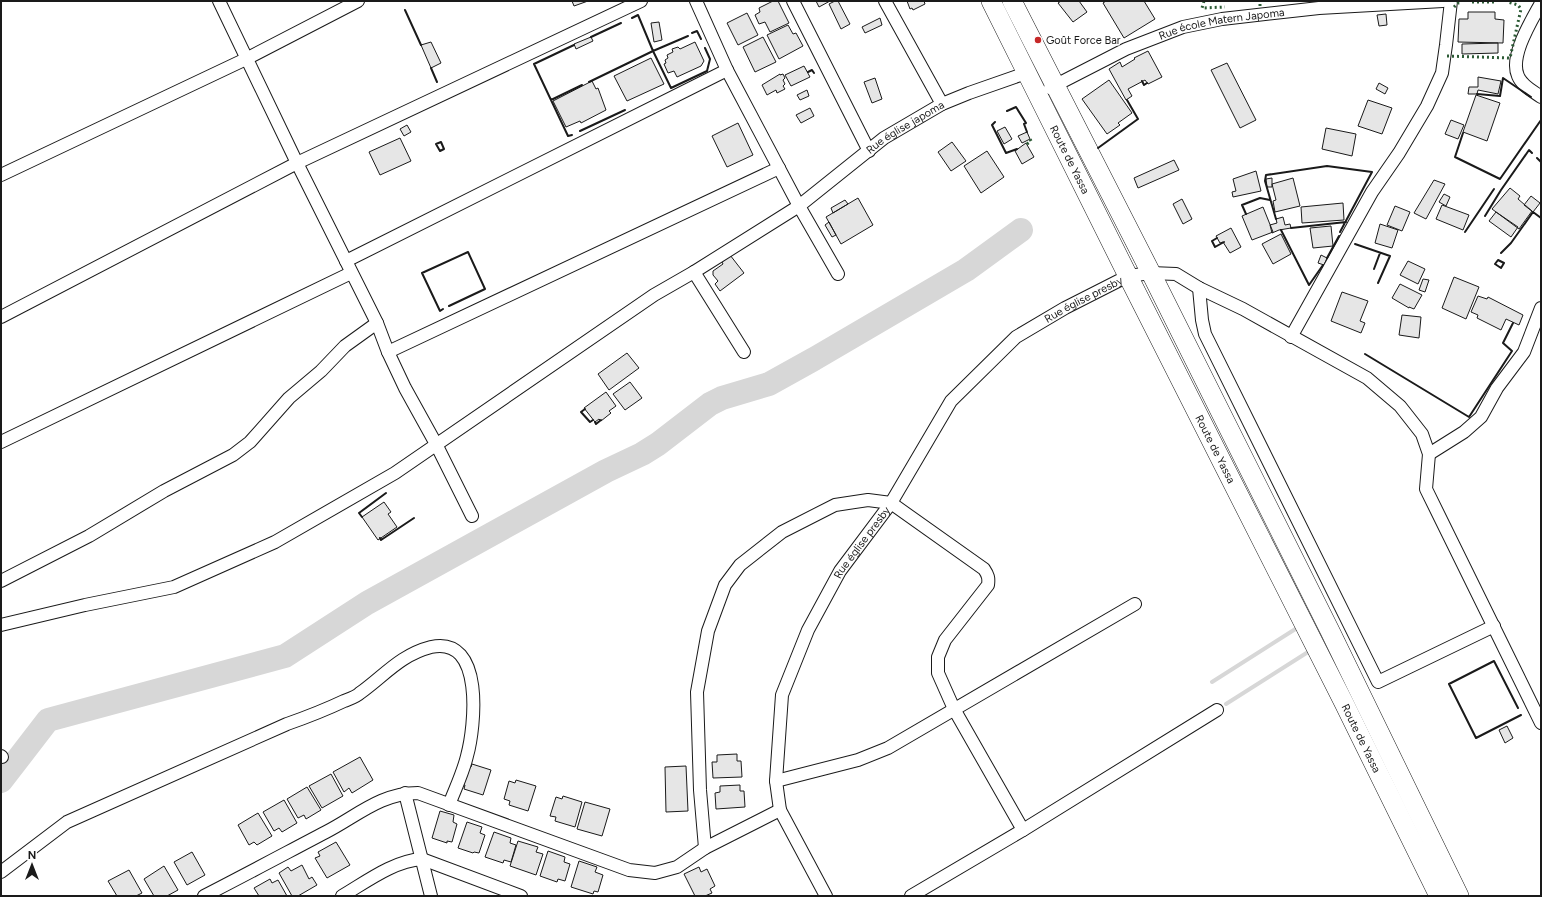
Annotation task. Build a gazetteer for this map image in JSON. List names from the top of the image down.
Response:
{
  "streets": {
    "main road": ["Route de Yassa"],
    "street": ["Rue école Matern Japoma", "Rue église japoma", "Rue église presby"]
  },
  "crossings": [
    ["Rue école Matern Japoma", "Route de Yassa"],
    ["Rue église japoma", "Route de Yassa"],
    ["Route de Yassa", "Rue église presby"]
  ],
  "places": ["Goût Force Bar"],
  "north": "top"
}
